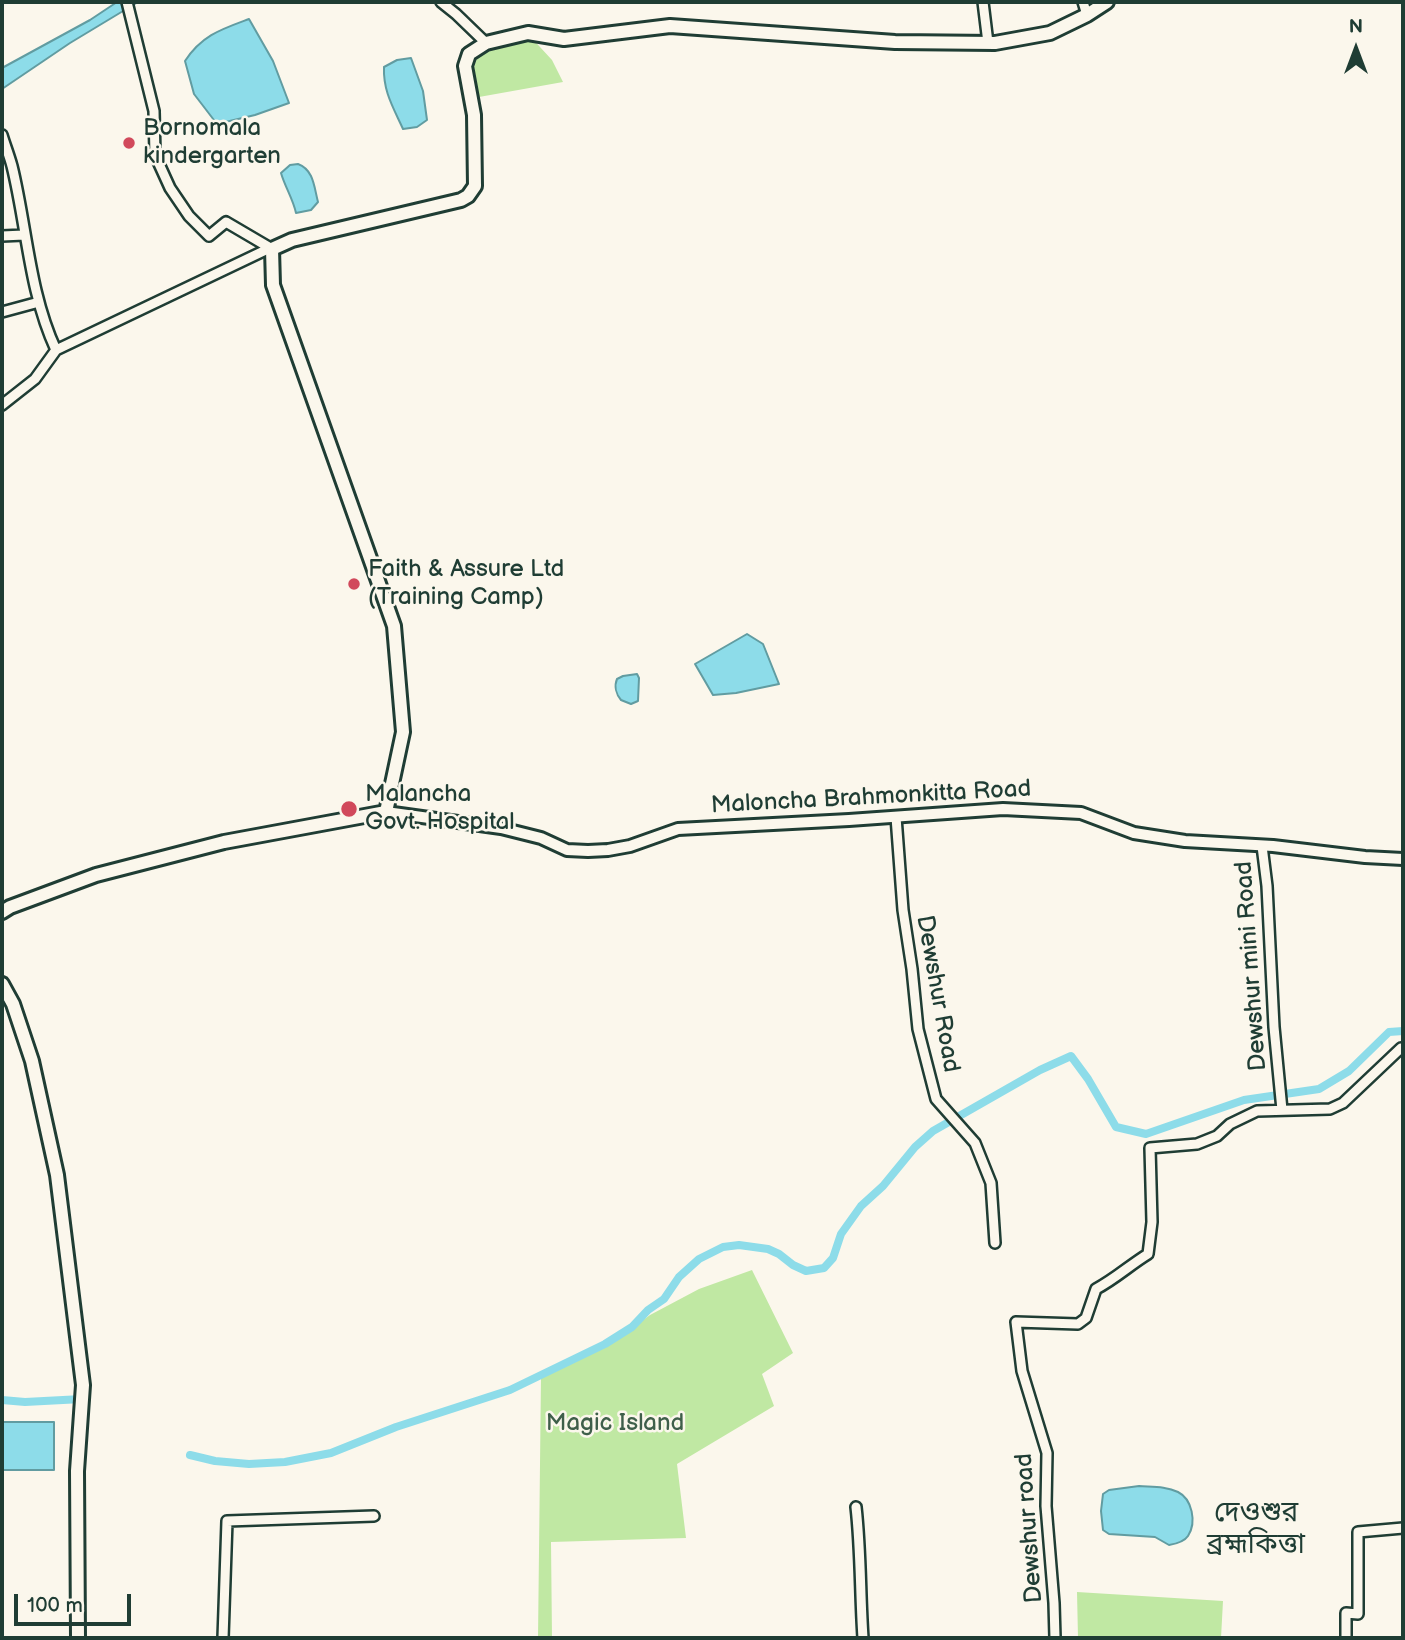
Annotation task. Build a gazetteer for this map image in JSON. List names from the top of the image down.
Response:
{
  "streets": {
    "street": [
      "Maloncha Brahmonkitta Road",
      "Dewshur mini Road",
      "Dewshur Road",
      "Dewshur road"
    ]
  },
  "crossings": [
    ["Maloncha Brahmonkitta Road", "Dewshur mini Road"],
    ["Maloncha Brahmonkitta Road", "Dewshur Road"],
    ["Dewshur mini Road", "Dewshur road"]
  ],
  "districts": ["দেওশুর ব্রহ্মকিত্তা"],
  "parks": ["Magic Island"],
  "places": ["Bornomala kindergarten", "Faith & Assure Ltd (Training Camp)", "Malancha Govt. Hospital"],
  "scale_bar": "100 m",
  "north": "top"
}
